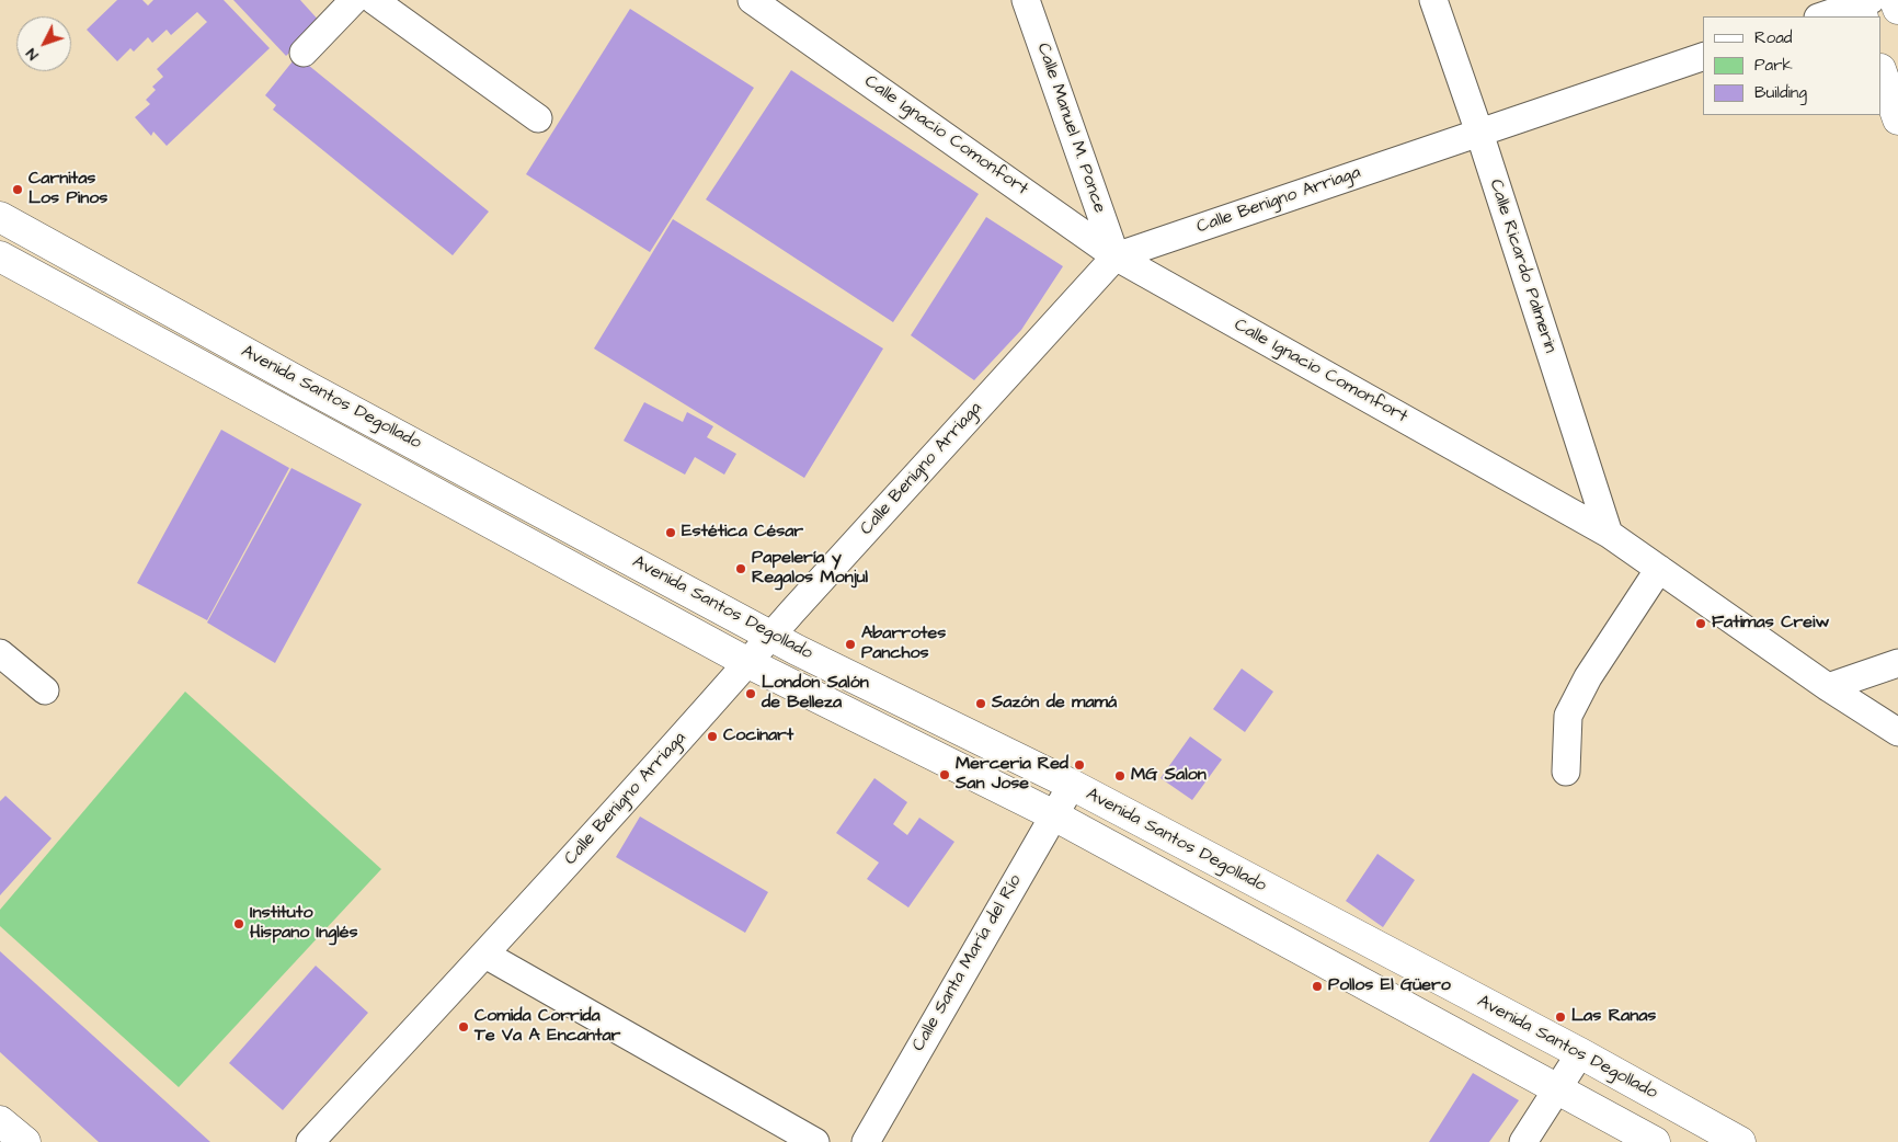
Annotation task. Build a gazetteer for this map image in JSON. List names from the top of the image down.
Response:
{
  "streets": {
    "main road": ["Avenida Santos Degollado"],
    "street": [
      "Calle Manuel M. Ponce",
      "Calle Ignacio Comonfort",
      "Calle Benigno Arriaga",
      "Calle Ricardo Palmerin",
      "Calle Santa María del Río"
    ]
  },
  "crossings": [
    ["Calle Manuel M. Ponce", "Calle Ignacio Comonfort"],
    ["Calle Manuel M. Ponce", "Calle Benigno Arriaga"],
    ["Calle Ignacio Comonfort", "Calle Benigno Arriaga"],
    ["Calle Ignacio Comonfort", "Calle Ricardo Palmerin"],
    ["Calle Benigno Arriaga", "Calle Ricardo Palmerin"],
    ["Calle Benigno Arriaga", "Avenida Santos Degollado"],
    ["Avenida Santos Degollado", "Calle Santa María del Río"]
  ],
  "places": [
    "Carnitas Los Pinos",
    "Estética César",
    "Papelería y Regalos Monjul",
    "Fatimas Creiw",
    "Abarrotes Panchos",
    "London Salón de Belleza",
    "Sazón de mamá",
    "Cocinart",
    "Red",
    "Merceria San Jose",
    "MG Salon",
    "Instituto Hispano Inglés",
    "Pollos El Güero",
    "Las Ranas",
    "Comida Corrida Te Va A Encantar"
  ],
  "legend": ["Road", "Park", "Building"],
  "north": "bottom left"
}
